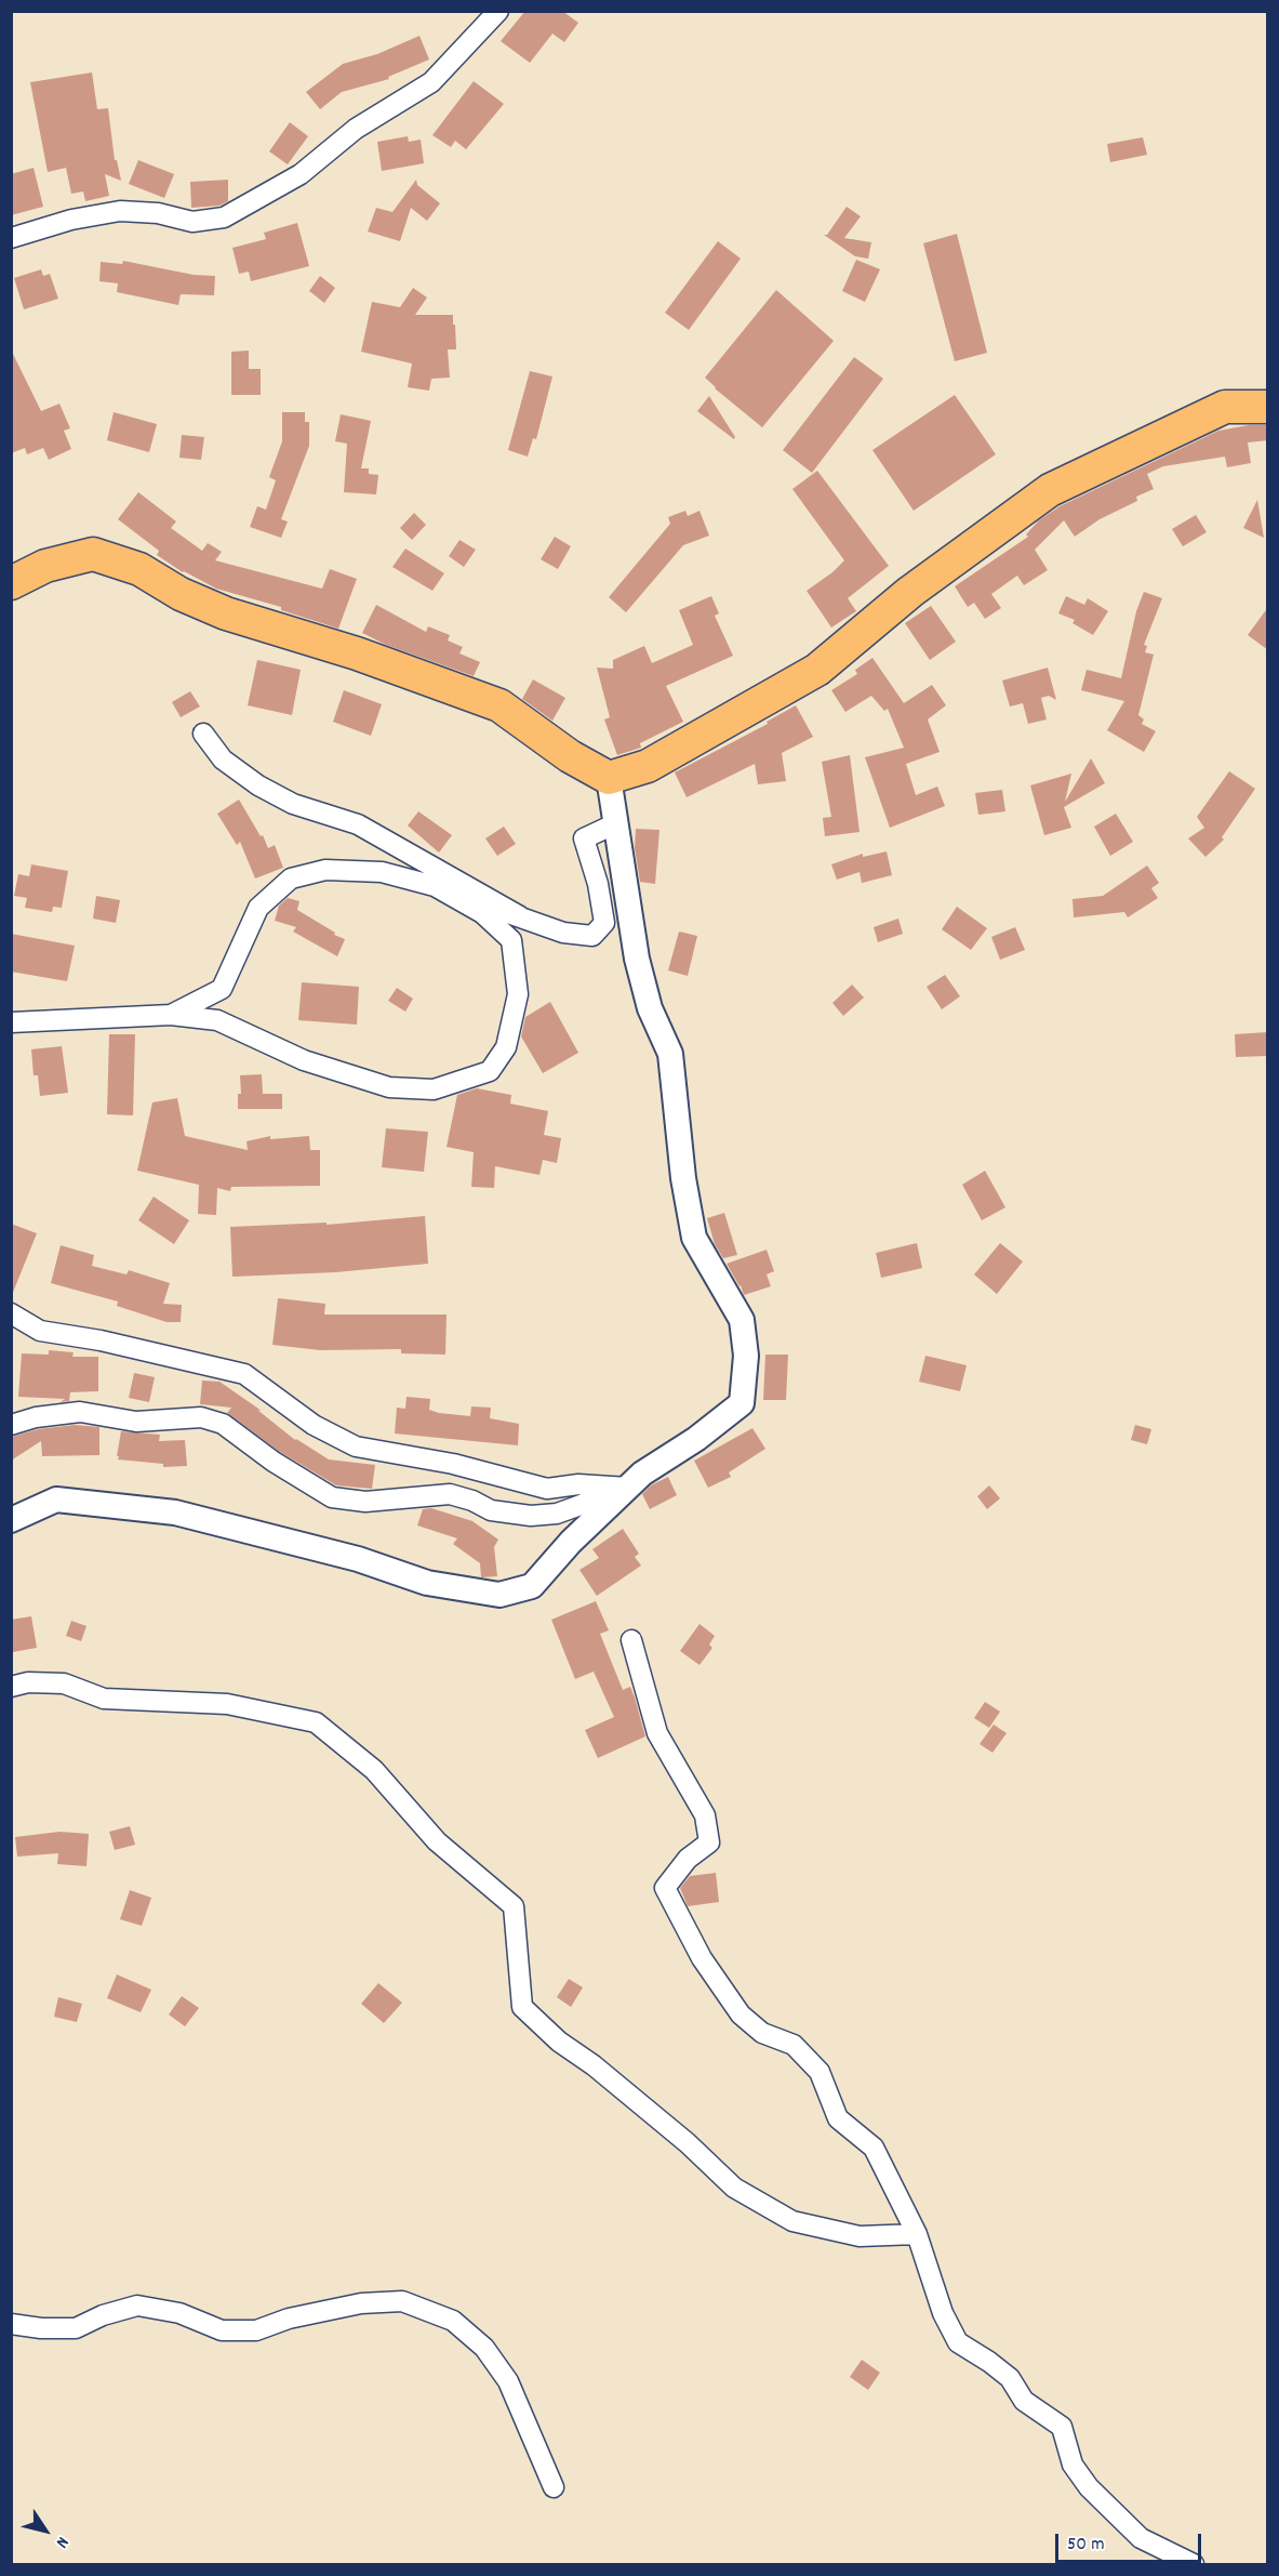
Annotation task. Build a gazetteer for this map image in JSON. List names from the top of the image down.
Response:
{
  "scale_bar": "50 m",
  "north": "bottom right"
}
